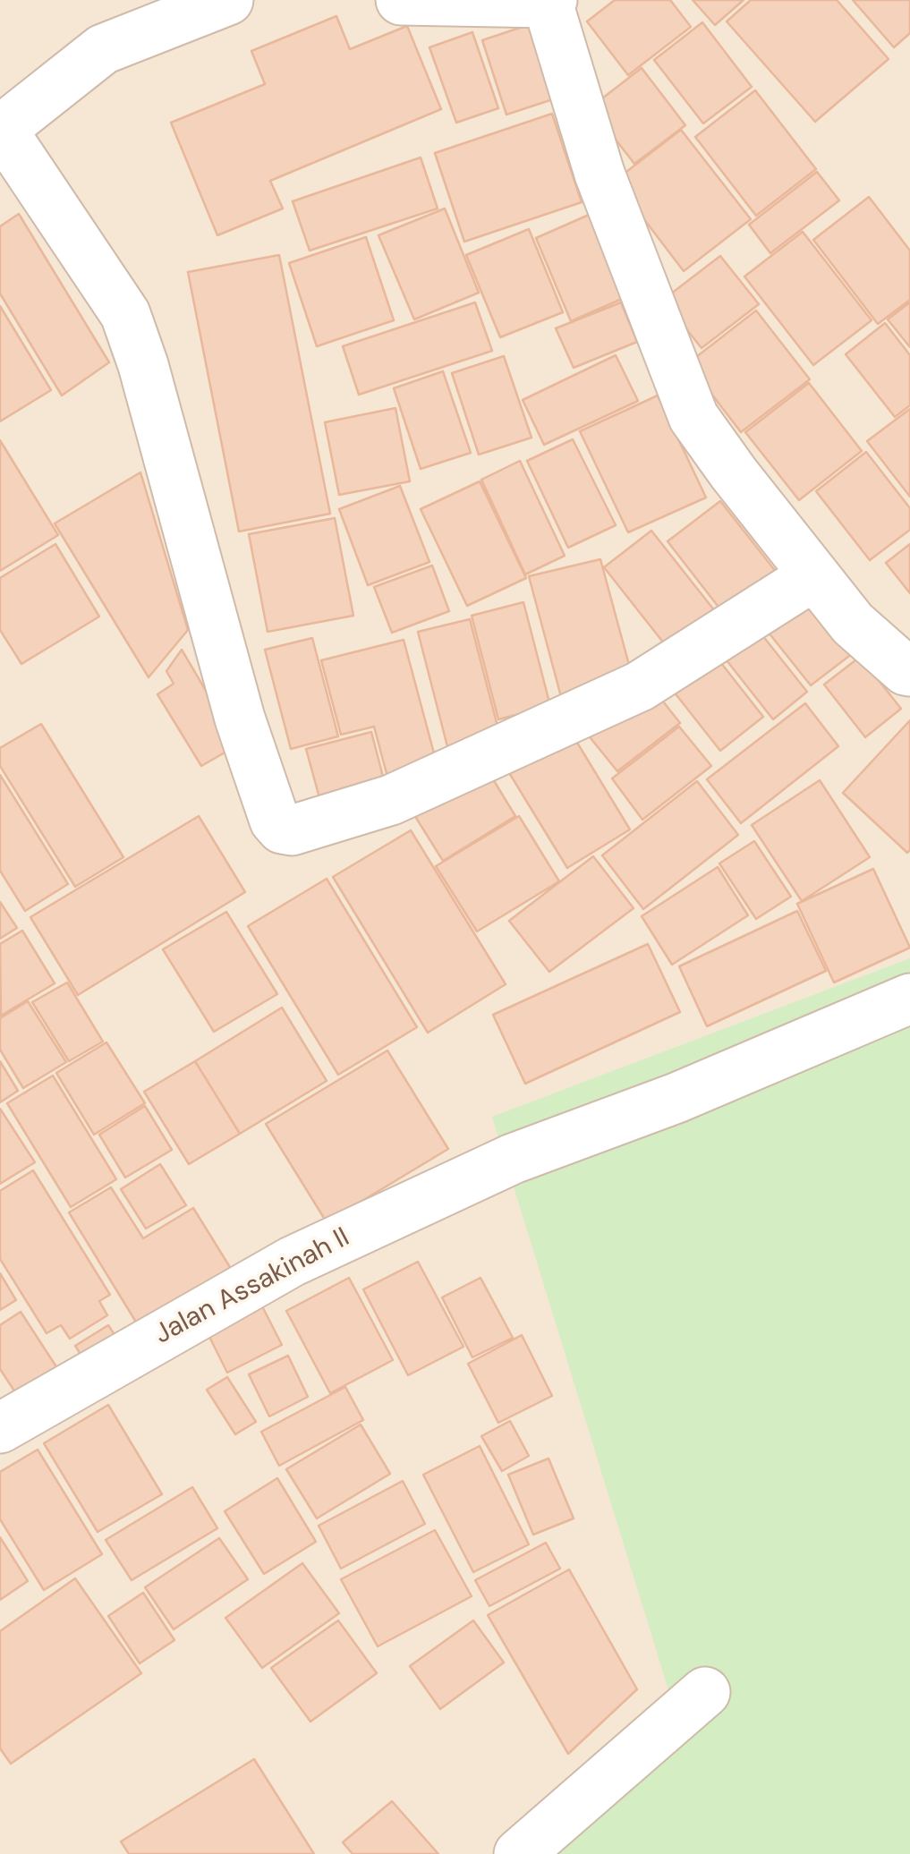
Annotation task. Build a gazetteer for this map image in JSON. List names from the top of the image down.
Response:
{
  "streets": {
    "street": ["Jalan Assakinah II"]
  }
}
